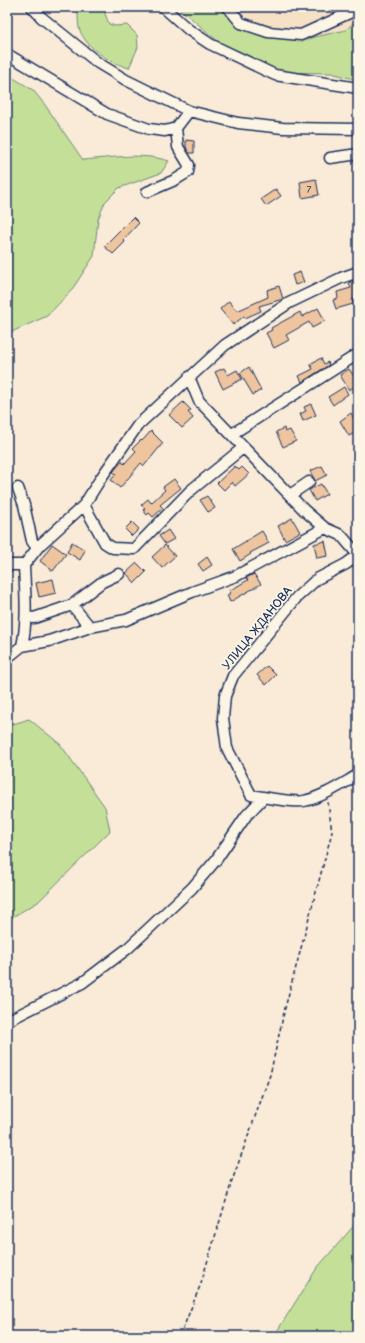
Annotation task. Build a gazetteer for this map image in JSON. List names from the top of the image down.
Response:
{
  "streets": {
    "street": ["УЛИЦА ЖДАНОВА"]
  },
  "house_numbers": ["7"]
}
